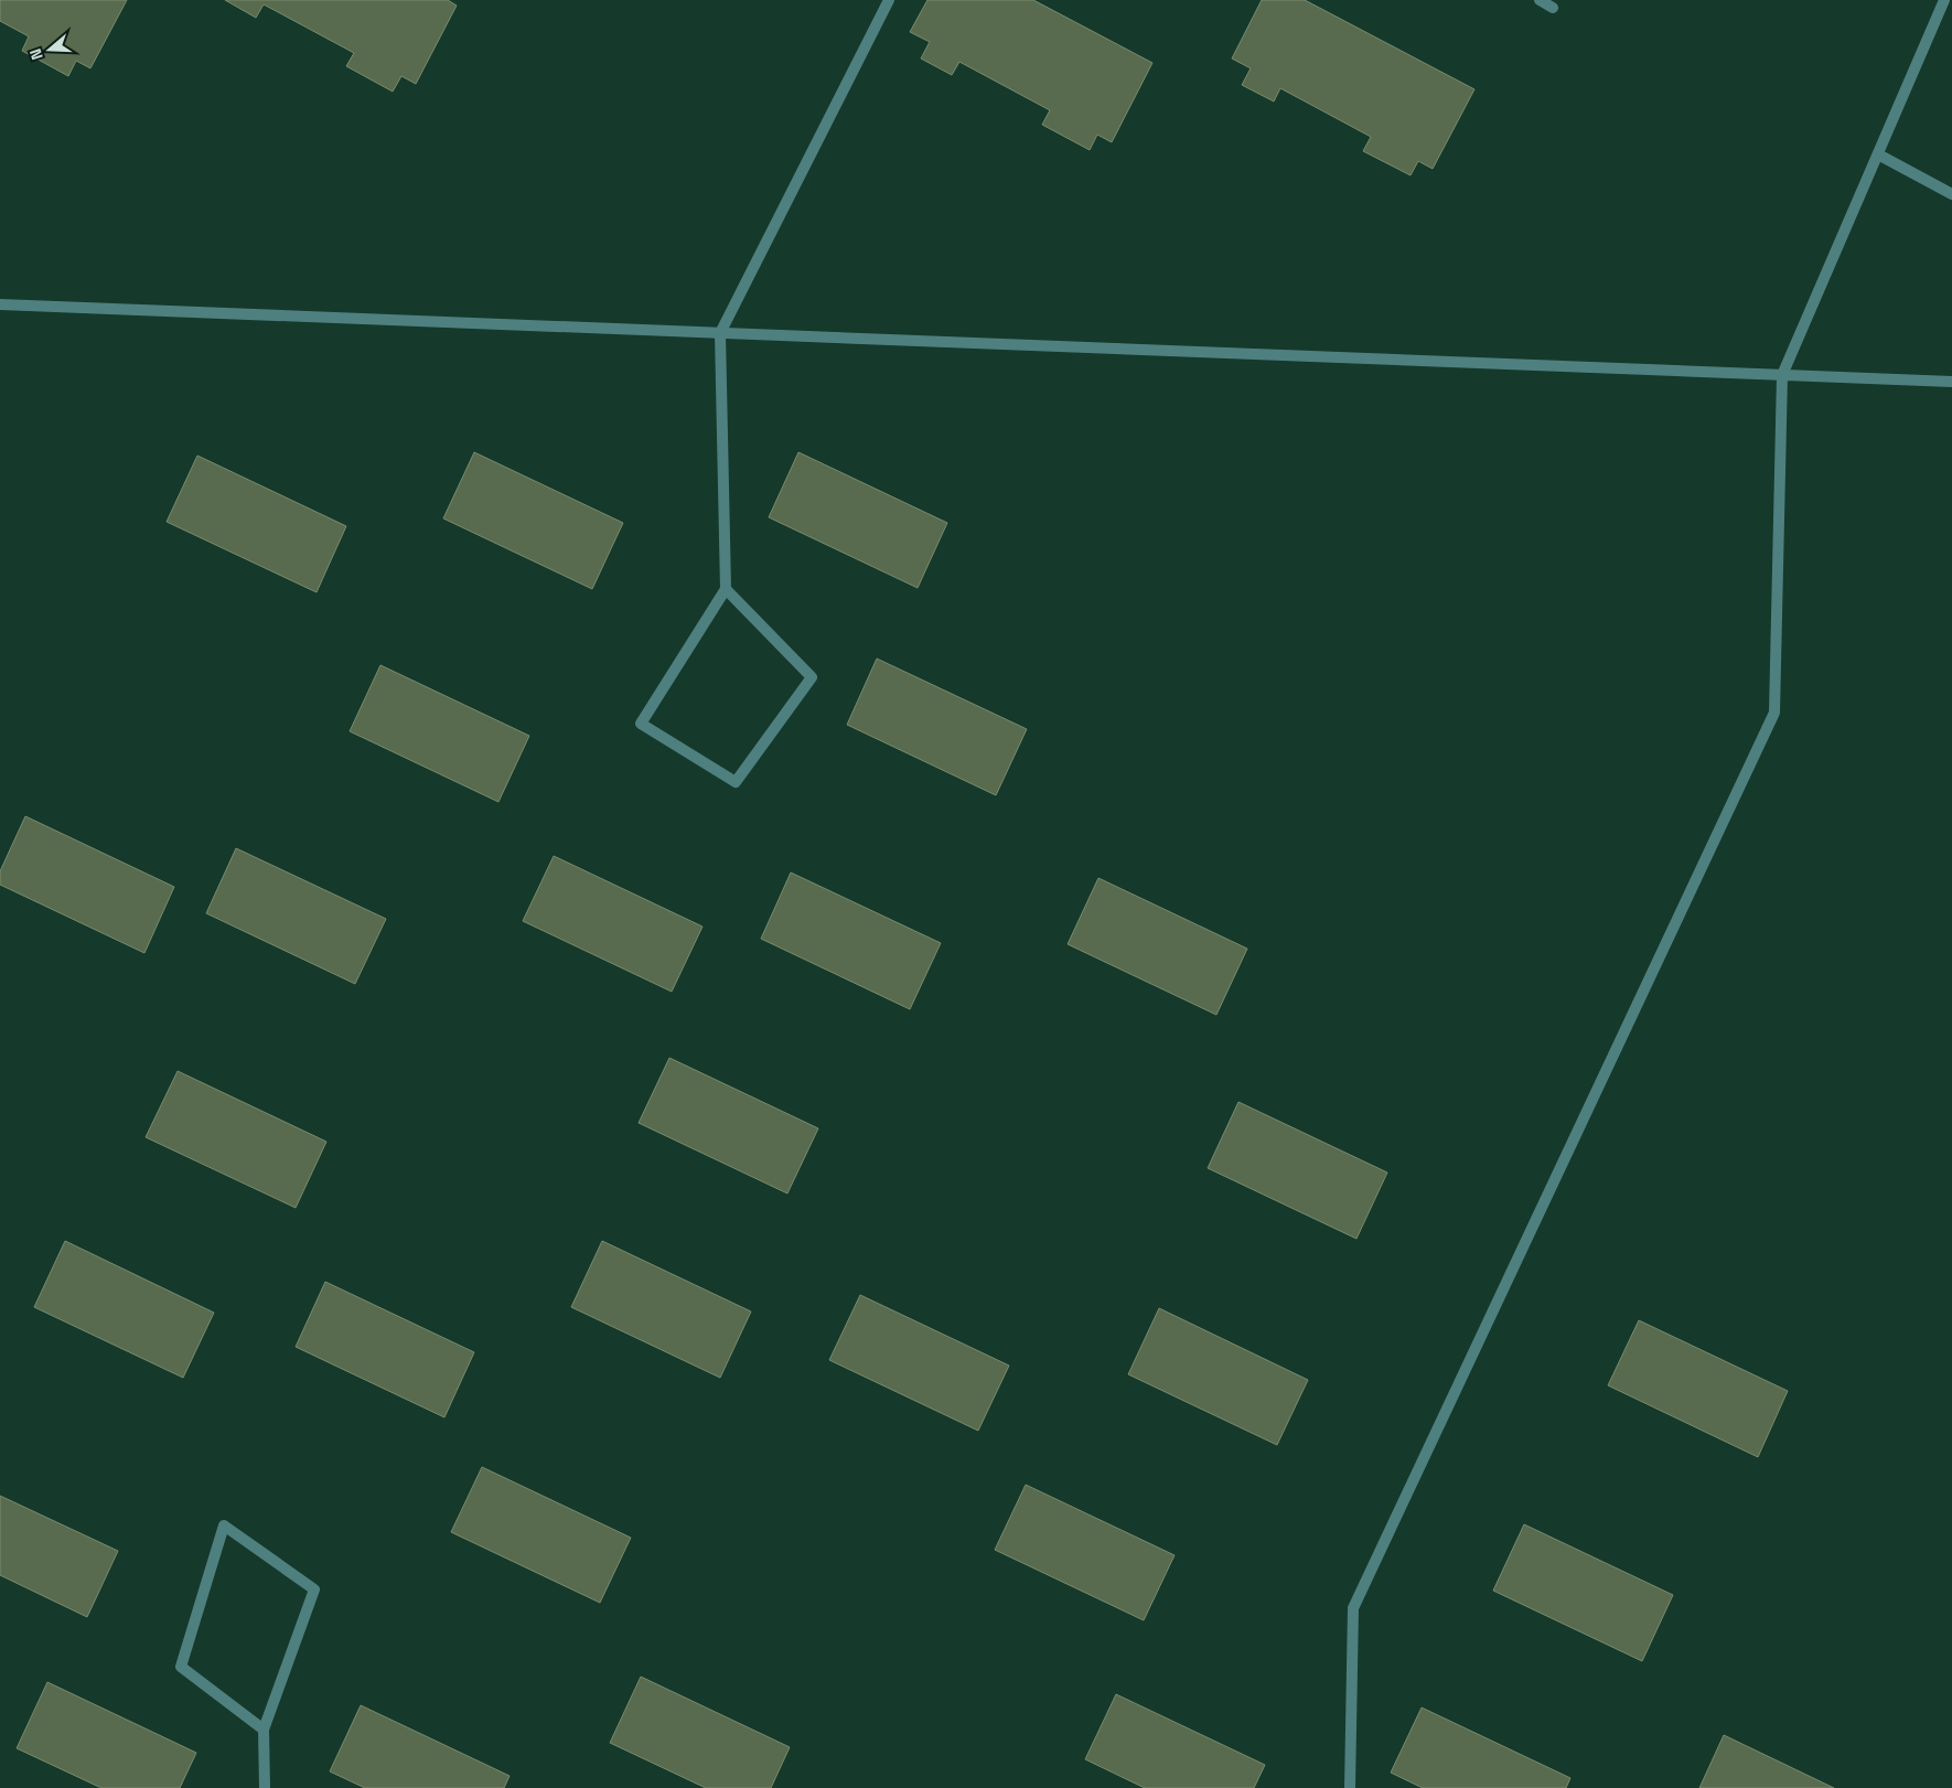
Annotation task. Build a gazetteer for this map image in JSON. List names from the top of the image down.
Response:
{
  "north": "left"
}
